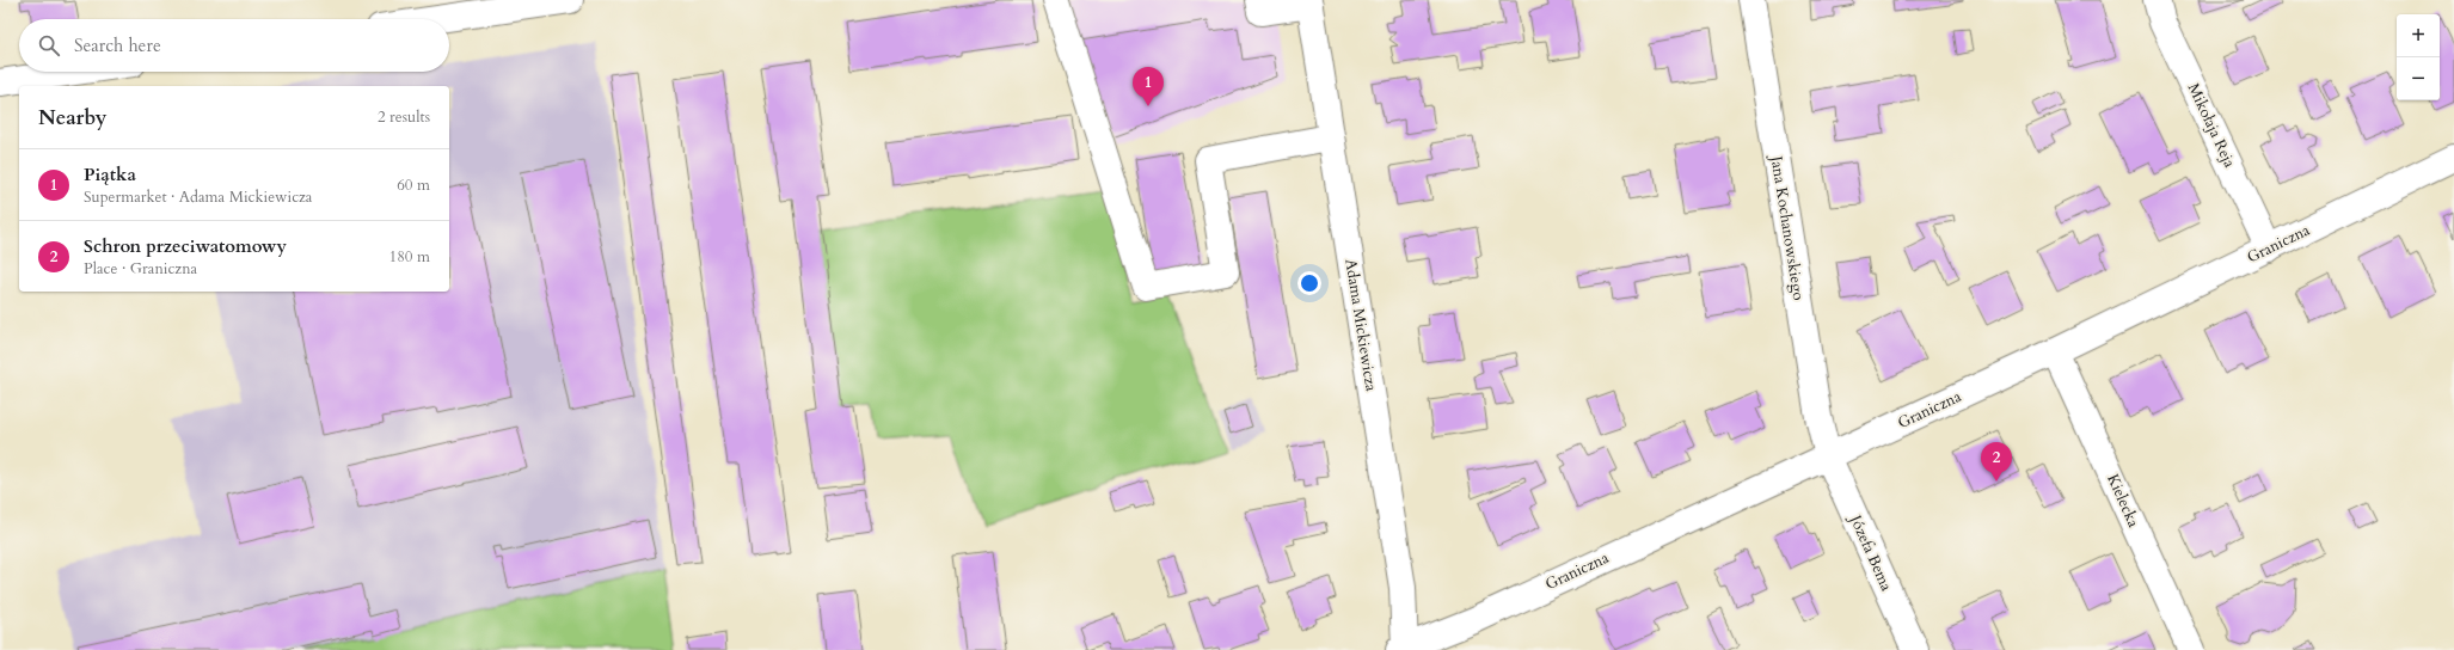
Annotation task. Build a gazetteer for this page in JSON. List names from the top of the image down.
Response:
{
  "streets": {
    "street": [
      "Mikołaja Reja",
      "Jana Kochanowskiego",
      "Graniczna",
      "Adama Mickiewicza",
      "Kielecka",
      "Józefa Bema"
    ]
  },
  "crossings": [
    ["Mikołaja Reja", "Graniczna"],
    ["Jana Kochanowskiego", "Graniczna"],
    ["Jana Kochanowskiego", "Józefa Bema"],
    ["Graniczna", "Adama Mickiewicza"],
    ["Graniczna", "Kielecka"],
    ["Graniczna", "Józefa Bema"]
  ],
  "page": {
    "map_buttons": ["+", "−"],
    "search": "Search here",
    "pins": ["1", "2"],
    "heading": ["Nearby", "2 results"],
    "list": [
      {
        "mark": "1",
        "name": "Piątka",
        "note": "Supermarket · Adama Mickiewicza",
        "value": "60 m"
      },
      {
        "mark": "2",
        "name": "Schron przeciwatomowy",
        "note": "Place · Graniczna",
        "value": "180 m"
      }
    ]
  }
}
